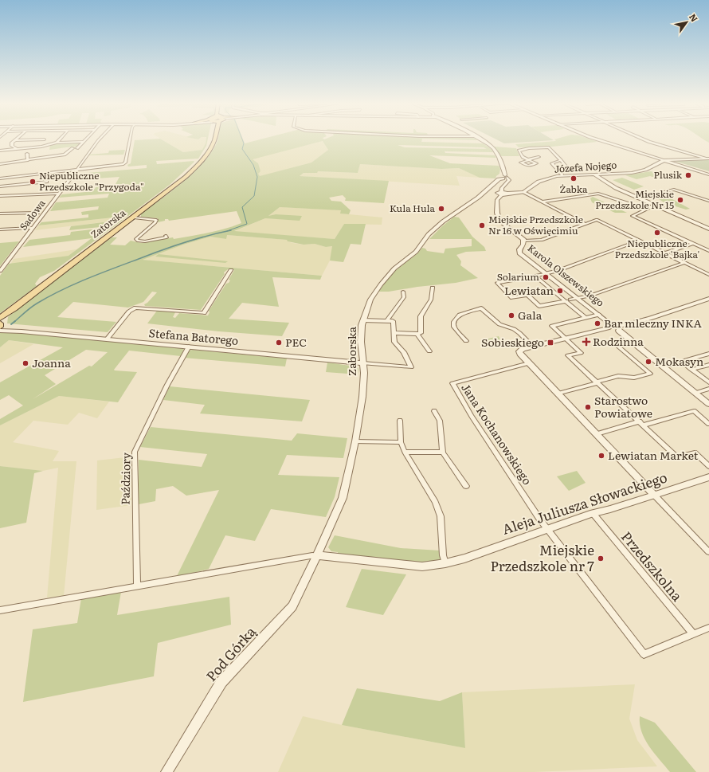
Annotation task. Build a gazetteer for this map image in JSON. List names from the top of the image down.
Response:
{
  "streets": {
    "main road": ["Zatorska"],
    "street": [
      "Józefa Nojego",
      "Sadowa",
      "Karola Olszewskiego",
      "Stefana Batorego",
      "Zaborska",
      "Jana Kochanowskiego",
      "Paździory",
      "Aleja Juliusza Słowackiego",
      "Przedszkolna",
      "Pod Górką"
    ]
  },
  "crossings": [
    ["Zatorska", "Stefana Batorego"],
    ["Stefana Batorego", "Zaborska"],
    ["Stefana Batorego", "Paździory"],
    ["Zaborska", "Aleja Juliusza Słowackiego"],
    ["Zaborska", "Pod Górką"],
    ["Jana Kochanowskiego", "Aleja Juliusza Słowackiego"],
    ["Aleja Juliusza Słowackiego", "Przedszkolna"],
    ["Aleja Juliusza Słowackiego", "Pod Górką"]
  ],
  "places": {
    "other": [
      "Plusik",
      "Żabka",
      "Niepubliczne Przedszkole \"Przygoda\"",
      "Miejskie Przedszkole Nr 15",
      "Kula Hula",
      "Miejskie Przedszkole Nr 16 w Oświęcimiu",
      "Niepubliczne Przedszkole 'Bajka'",
      "Solarium",
      "Lewiatan",
      "Gala",
      "Bar mleczny INKA",
      "PEC",
      "Mokasyn",
      "Joanna",
      "Starostwo Powiatowe",
      "Lewiatan Market",
      "Miejskie Przedszkole nr 7"
    ],
    "health": ["Rodzinna"],
    "transit": ["Sobieskiego"]
  },
  "north": "top right"
}
